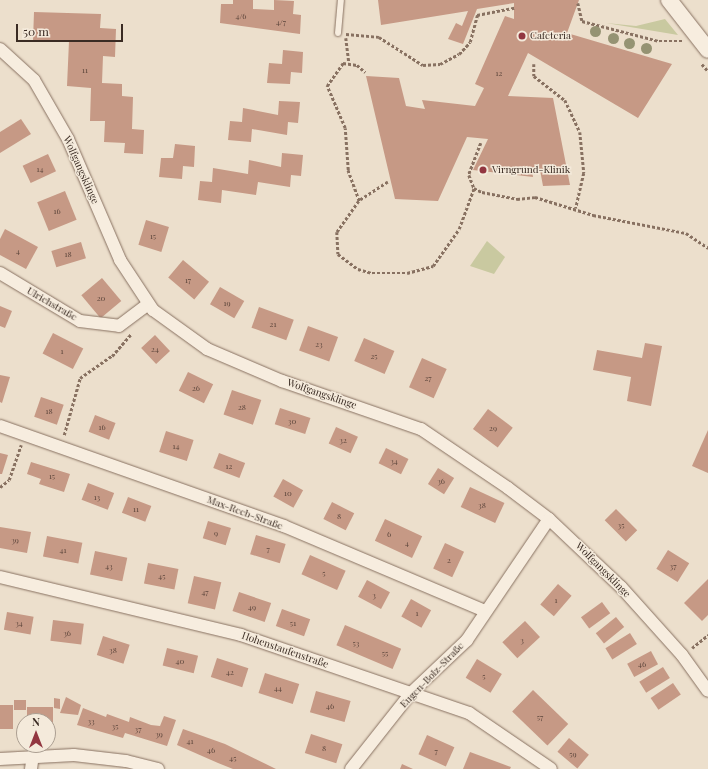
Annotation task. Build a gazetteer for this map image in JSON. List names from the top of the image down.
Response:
{
  "streets": {
    "street": [
      "Wolfgangsklinge",
      "Ulrichstraße",
      "Max-Reeb-Straße",
      "Hohenstaufenstraße",
      "Eugen-Bolz-Straße"
    ]
  },
  "crossings": [
    ["Wolfgangsklinge", "Ulrichstraße"],
    ["Wolfgangsklinge", "Eugen-Bolz-Straße"],
    ["Max-Reeb-Straße", "Eugen-Bolz-Straße"],
    ["Hohenstaufenstraße", "Eugen-Bolz-Straße"]
  ],
  "places": ["Cafeteria", "Virngrund-Klinik"],
  "house_numbers": [
    "4/6",
    "4/7",
    "11",
    "12",
    "14",
    "16",
    "15",
    "4",
    "18",
    "17",
    "20",
    "19",
    "21",
    "23",
    "24",
    "1",
    "25",
    "27",
    "26",
    "28",
    "18",
    "30",
    "16",
    "29",
    "32",
    "14",
    "34",
    "12",
    "15",
    "36",
    "10",
    "13",
    "38",
    "11",
    "8",
    "35",
    "9",
    "6",
    "39",
    "4",
    "7",
    "41",
    "2",
    "43",
    "37",
    "5",
    "45",
    "47",
    "3",
    "1",
    "49",
    "1",
    "34",
    "51",
    "36",
    "3",
    "53",
    "38",
    "55",
    "40",
    "46",
    "42",
    "5",
    "44",
    "46",
    "57",
    "33",
    "35",
    "37",
    "39",
    "41",
    "8",
    "46",
    "7",
    "59",
    "45"
  ],
  "scale_bar": "50 m",
  "north": "top"
}
